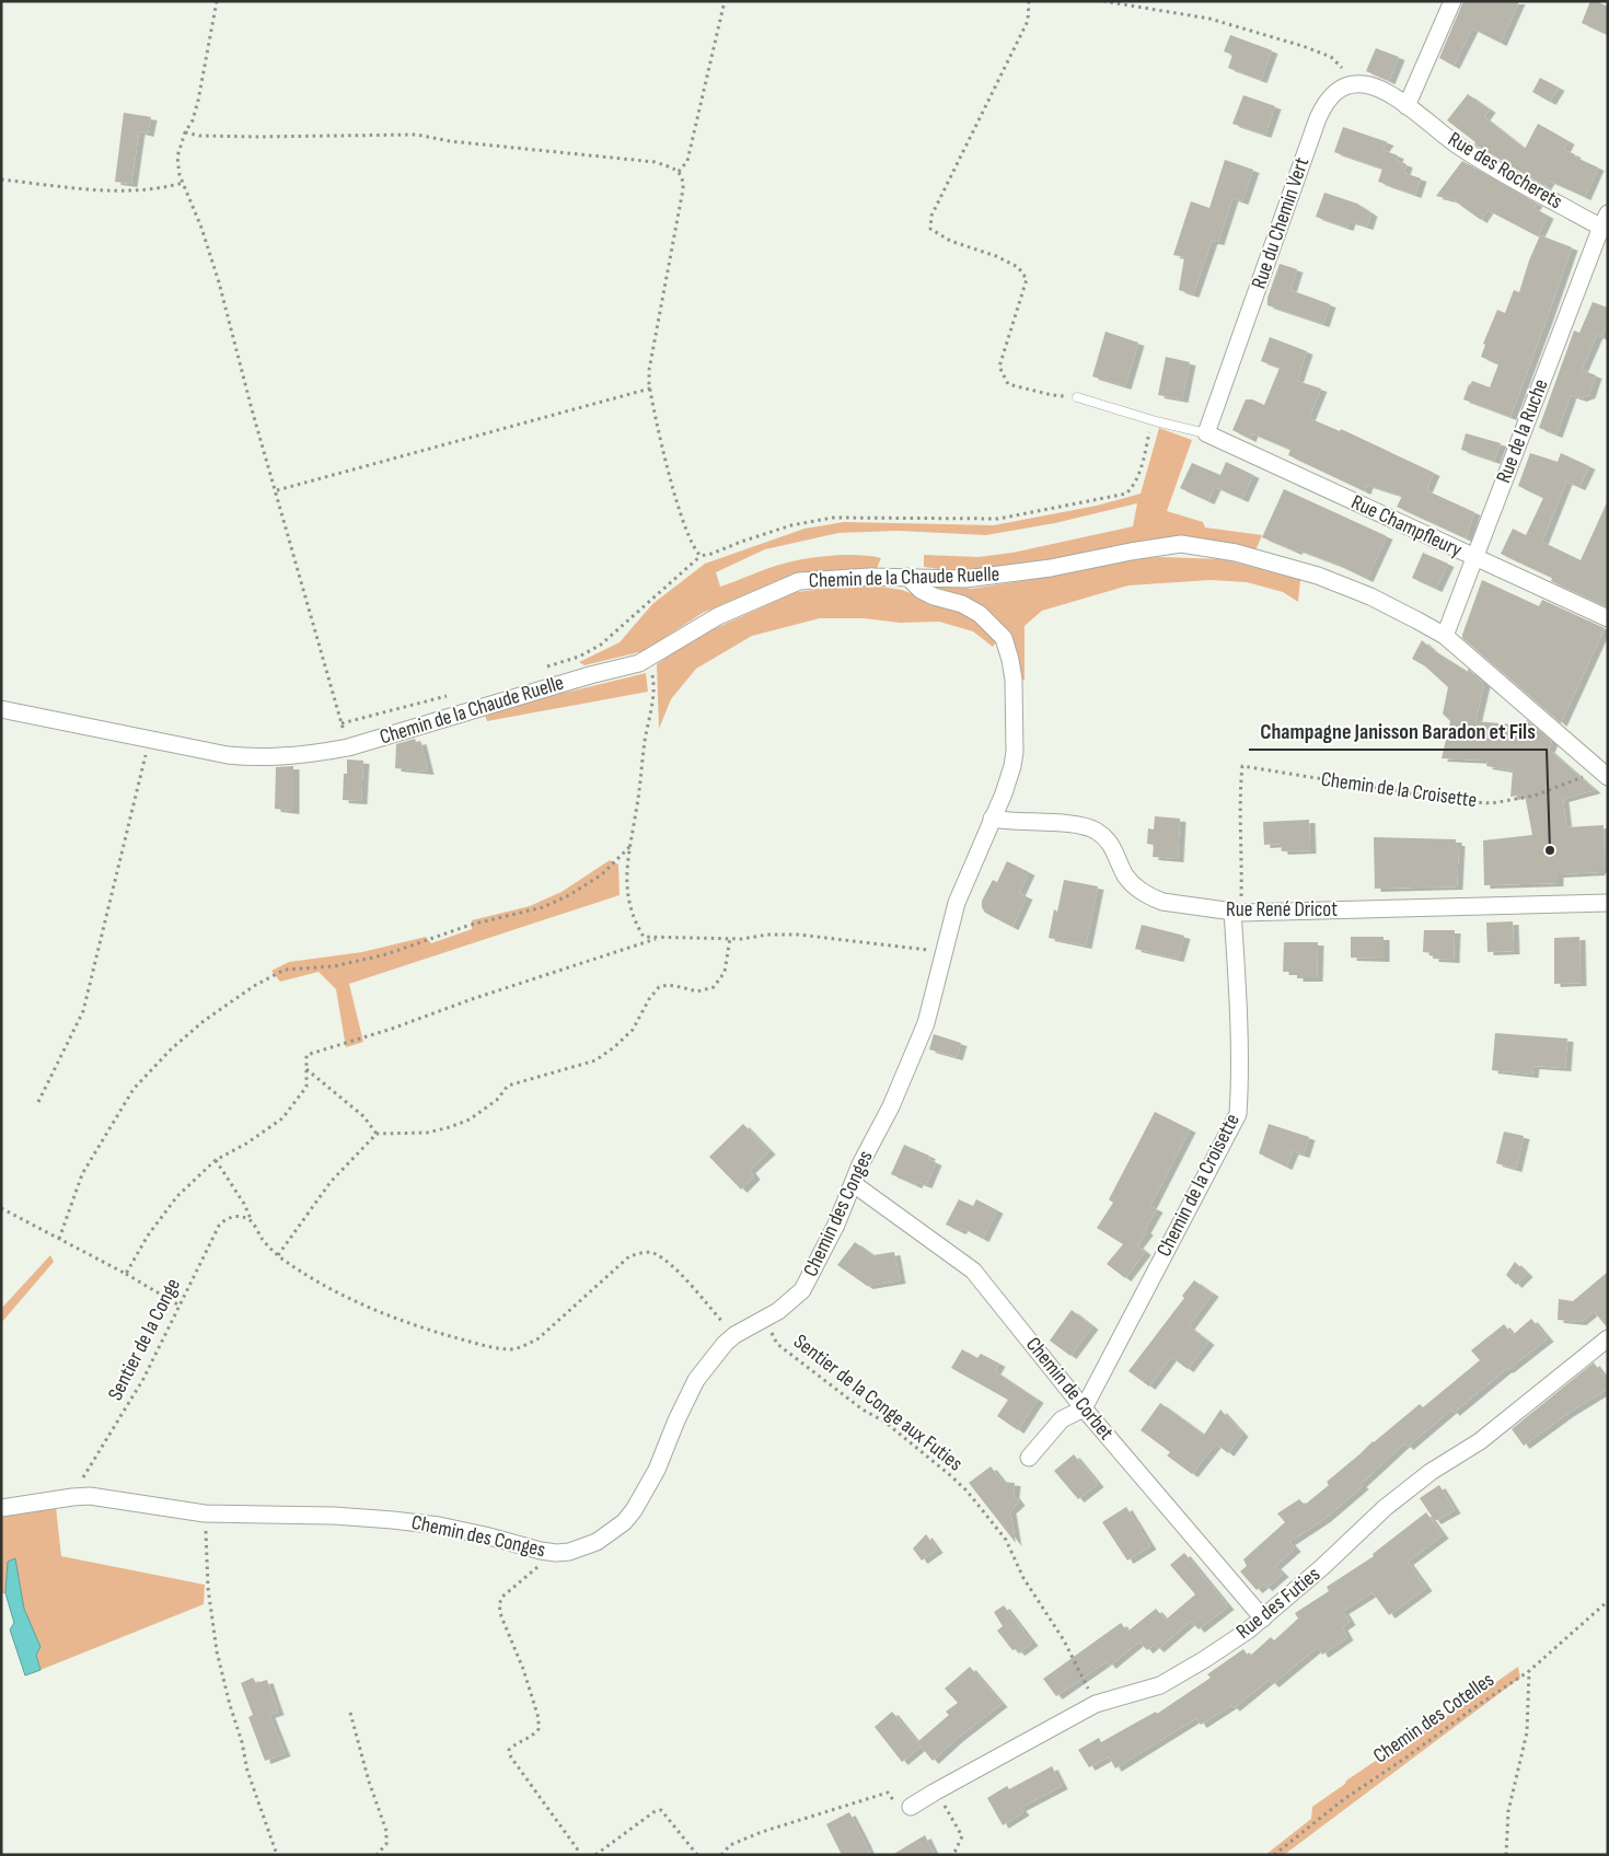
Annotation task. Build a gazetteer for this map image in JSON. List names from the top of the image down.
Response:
{
  "streets": {
    "street": [
      "Rue des Rocherets",
      "Rue du Chemin Vert",
      "Rue de la Ruche",
      "Rue Champfleury",
      "Chemin de la Chaude Ruelle",
      "Chemin de la Croisette",
      "Rue René Dricot",
      "Chemin des Conges",
      "Chemin de Corbet",
      "Rue des Futies"
    ],
    "path": ["Sentier de la Conge", "Sentier de la Conge aux Futies", "Chemin des Cotelles"]
  },
  "crossings": [
    ["Rue des Rocherets", "Rue de la Ruche"],
    ["Rue du Chemin Vert", "Rue Champfleury"],
    ["Rue de la Ruche", "Rue Champfleury"],
    ["Rue de la Ruche", "Chemin de la Chaude Ruelle"],
    ["Chemin de la Chaude Ruelle", "Chemin de la Croisette"],
    ["Chemin de la Chaude Ruelle", "Chemin des Conges"],
    ["Chemin de la Croisette", "Rue René Dricot"],
    ["Chemin de la Croisette", "Chemin de Corbet"],
    ["Rue René Dricot", "Chemin des Conges"],
    ["Chemin des Conges", "Sentier de la Conge"],
    ["Chemin des Conges", "Chemin de Corbet"],
    ["Chemin des Conges", "Sentier de la Conge aux Futies"],
    ["Chemin de Corbet", "Rue des Futies"],
    ["Sentier de la Conge aux Futies", "Rue des Futies"]
  ],
  "places": ["Champagne Janisson Baradon et Fils"]
}
